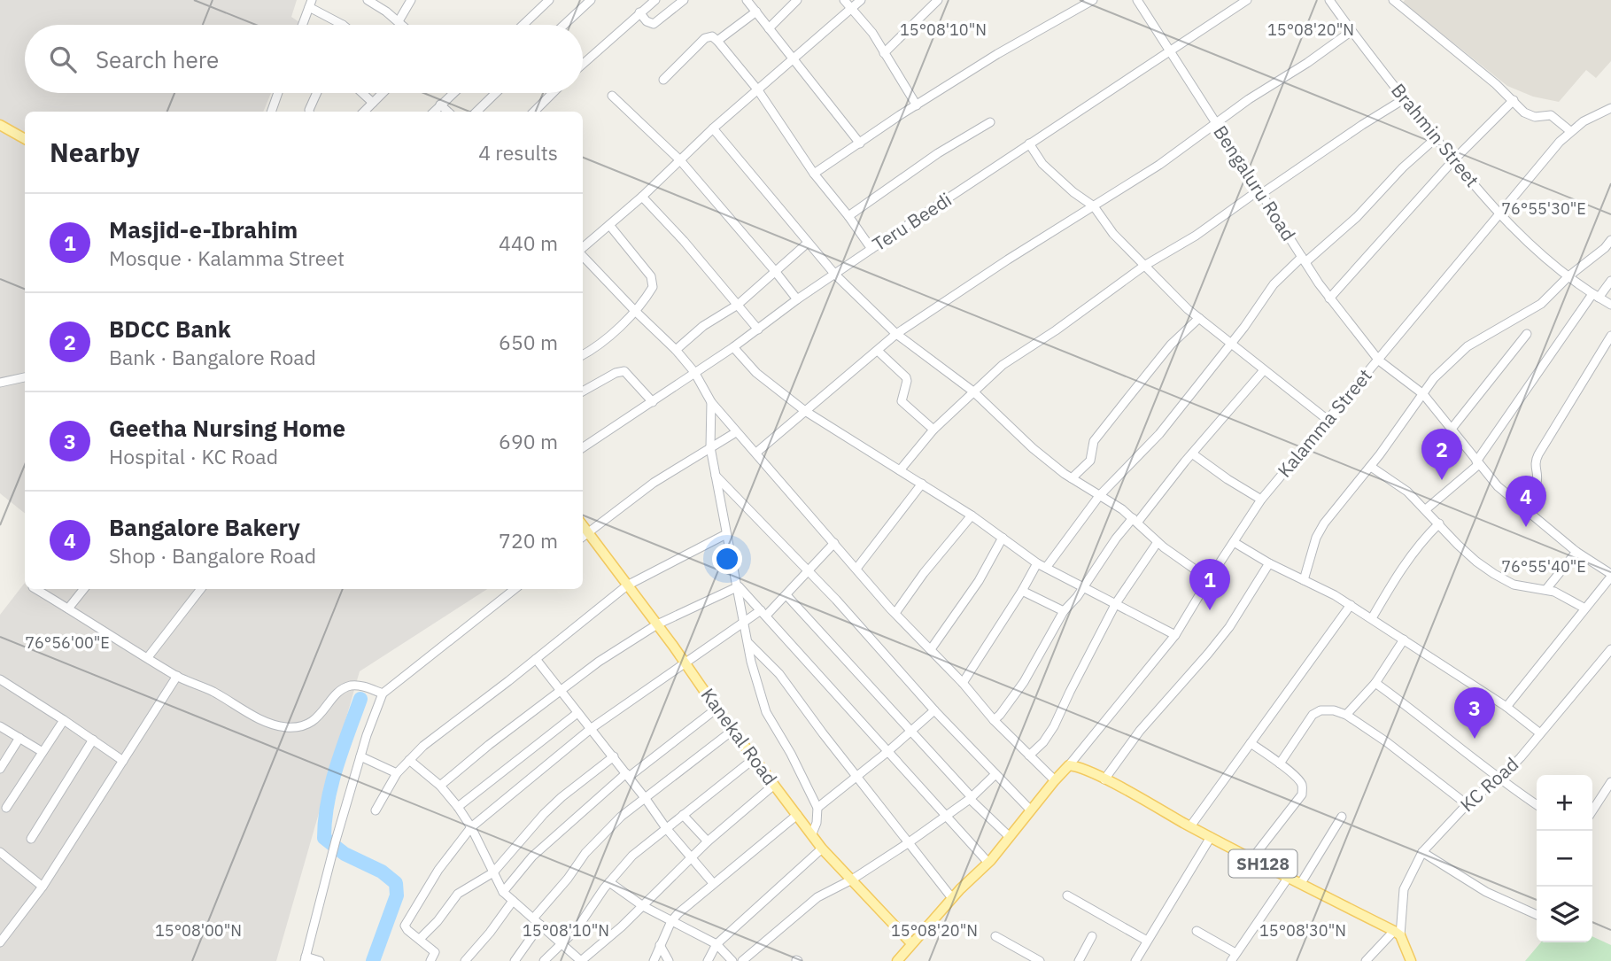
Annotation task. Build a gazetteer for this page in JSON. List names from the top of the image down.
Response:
{
  "streets": {
    "main road": ["Kanekal Road", "SH128"],
    "street": [
      "Brahmin Street",
      "Bengaluru Road",
      "Teru Beedi",
      "Kalamma Street",
      "KC Road"
    ]
  },
  "crossings": [
    ["Brahmin Street", "Kalamma Street"],
    ["Bengaluru Road", "Teru Beedi"],
    ["Bengaluru Road", "Kalamma Street"],
    ["Kalamma Street", "SH128"],
    ["KC Road", "SH128"]
  ],
  "page": {
    "search": "Search here",
    "heading": ["Nearby", "4 results"],
    "list": [
      {
        "mark": "1",
        "name": "Masjid-e-Ibrahim",
        "note": "Mosque · Kalamma Street",
        "value": "440 m"
      },
      {
        "mark": "2",
        "name": "BDCC Bank",
        "note": "Bank · Bangalore Road",
        "value": "650 m"
      },
      {
        "mark": "3",
        "name": "Geetha Nursing Home",
        "note": "Hospital · KC Road",
        "value": "690 m"
      },
      {
        "mark": "4",
        "name": "Bangalore Bakery",
        "note": "Shop · Bangalore Road",
        "value": "720 m"
      }
    ],
    "pins": [
      "2",
      "4",
      "1",
      "3"
    ],
    "map_buttons": ["+", "−"]
  },
  "coordinates": [
    "15°08'10\"N",
    "15°08'20\"N",
    "76°55'30\"E",
    "76°55'40\"E",
    "76°56'00\"E",
    "15°08'00\"N",
    "15°08'30\"N"
  ]
}
